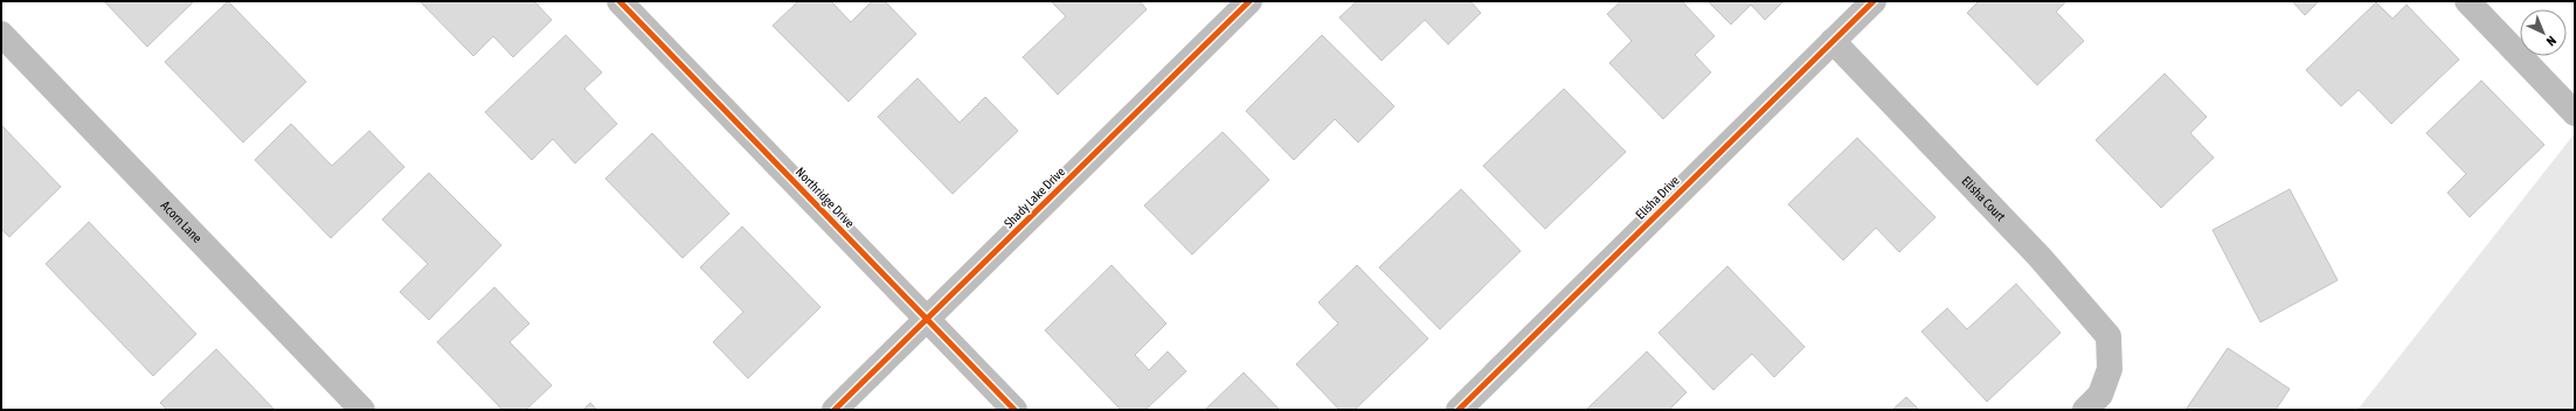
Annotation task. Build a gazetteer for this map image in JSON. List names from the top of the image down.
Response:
{
  "streets": {
    "street": [
      "Northridge Drive",
      "Shady Lake Drive",
      "Elisha Drive",
      "Elisha Court",
      "Acorn Lane"
    ]
  },
  "crossings": [
    ["Northridge Drive", "Shady Lake Drive"],
    ["Elisha Drive", "Elisha Court"]
  ],
  "north": "bottom right"
}
